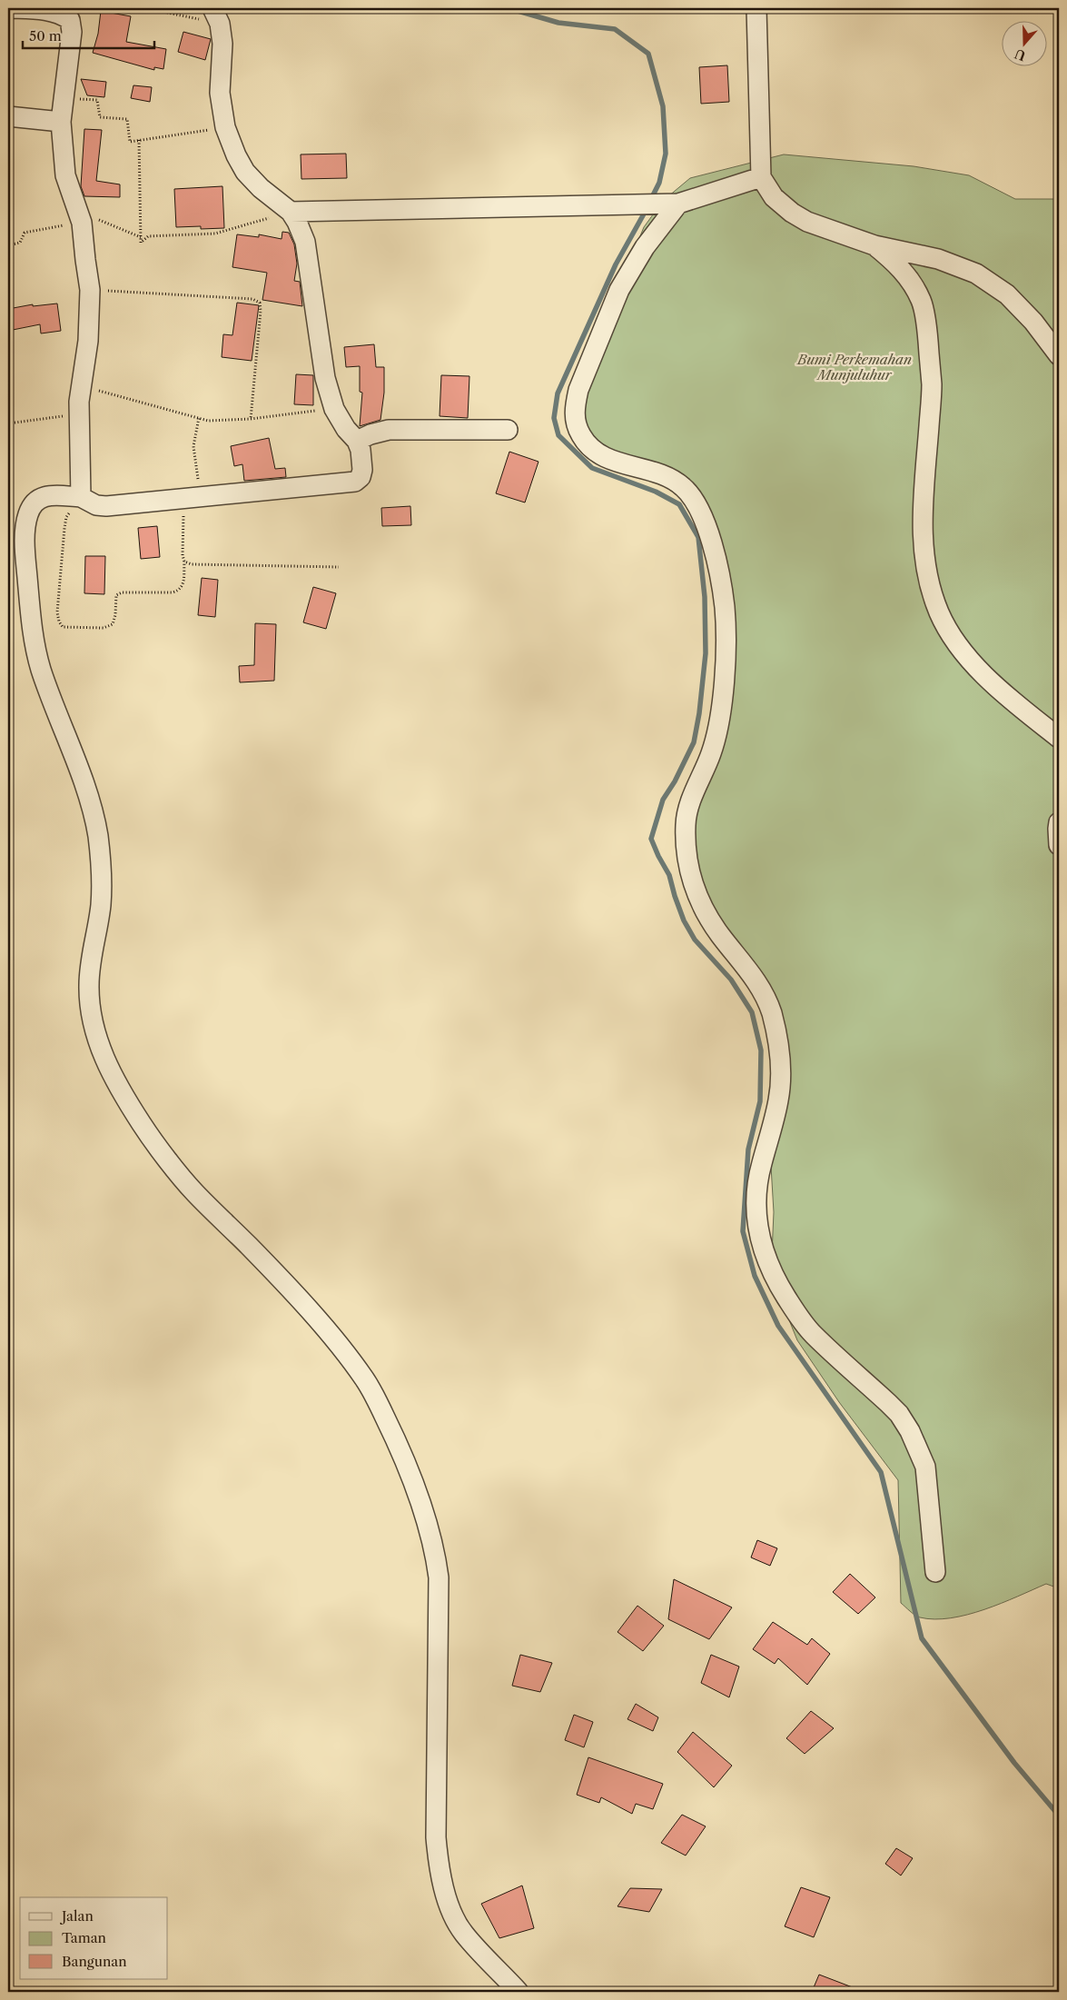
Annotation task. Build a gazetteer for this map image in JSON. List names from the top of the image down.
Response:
{
  "parks": ["Bumi Perkemahan Munjuluhur"],
  "legend": ["Jalan", "Taman", "Bangunan"],
  "scale_bar": "50 m",
  "north": "bottom"
}
